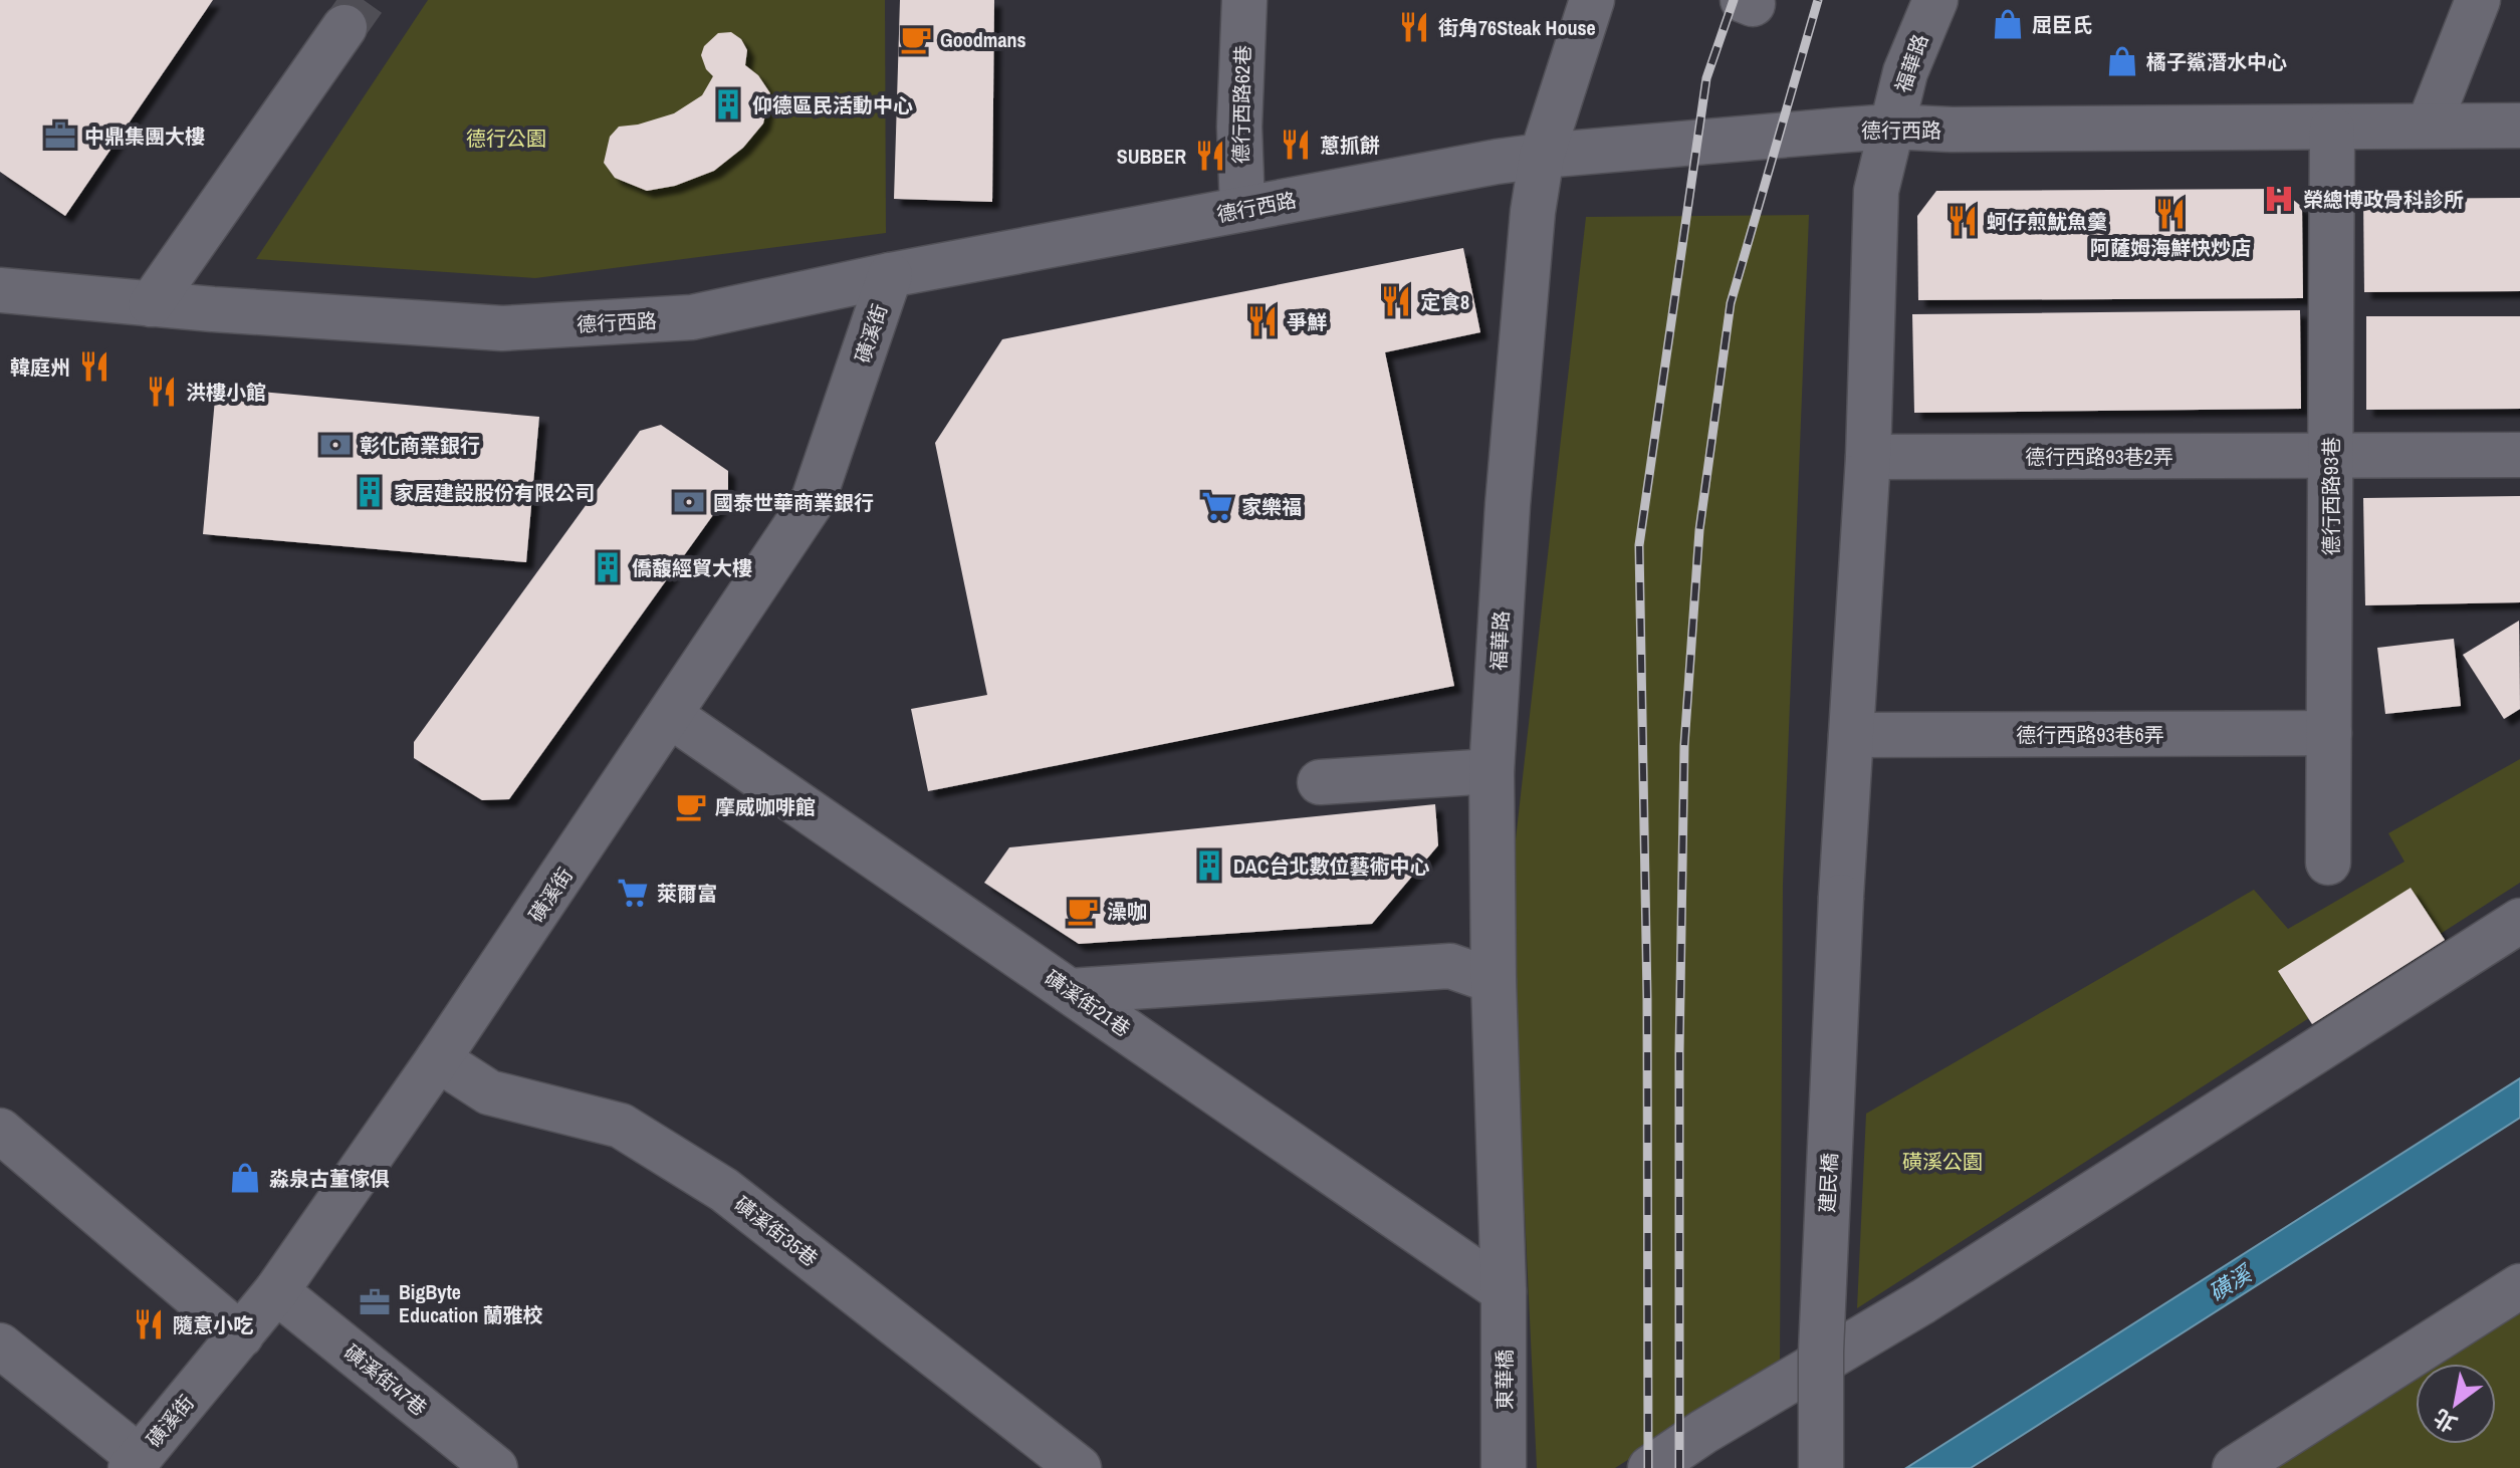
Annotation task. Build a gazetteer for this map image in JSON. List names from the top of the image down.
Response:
{
  "streets": {
    "street": [
      "福華路",
      "德行西路62巷",
      "德行西路",
      "磺溪街",
      "德行西路93巷2弄",
      "德行西路93巷",
      "德行西路93巷6弄",
      "磺溪街21巷",
      "建民橋",
      "磺溪街35巷",
      "磺溪街47巷",
      "東華橋"
    ]
  },
  "crossings": [
    ["福華路", "德行西路"],
    ["福華路", "德行西路93巷2弄"],
    ["福華路", "德行西路93巷6弄"],
    ["福華路", "磺溪街21巷"],
    ["福華路", "建民橋"],
    ["福華路", "東華橋"],
    ["德行西路62巷", "德行西路"],
    ["德行西路", "磺溪街"],
    ["德行西路", "德行西路93巷"],
    ["磺溪街", "磺溪街21巷"],
    ["磺溪街", "磺溪街35巷"],
    ["磺溪街", "磺溪街47巷"],
    ["德行西路93巷2弄", "德行西路93巷"],
    ["德行西路93巷", "德行西路93巷6弄"],
    ["磺溪街21巷", "東華橋"]
  ],
  "water": ["磺溪"],
  "parks": ["德行公園", "磺溪公園"],
  "places": {
    "shop": ["屈臣氏", "橘子鯊潛水中心", "淼泉古董傢俱"],
    "restaurant": [
      "街角76Steak House",
      "蔥抓餅",
      "SUBBER",
      "阿薩姆海鮮快炒店",
      "蚵仔煎魷魚羹",
      "定食8",
      "爭鮮",
      "韓庭州",
      "洪樓小館",
      "隨意小吃"
    ],
    "cafe": ["Goodmans", "摩威咖啡館", "澡咖"],
    "building": [
      "仰德區民活動中心",
      "家居建設股份有限公司",
      "僑馥經貿大樓",
      "DAC台北數位藝術中心"
    ],
    "office": ["中鼎集團大樓", "BigByte Education 蘭雅校"],
    "hospital": ["榮總博政骨科診所"],
    "bank": ["彰化商業銀行", "國泰世華商業銀行"],
    "supermarket": ["家樂福", "萊爾富"]
  },
  "north": "bottom left"
}
